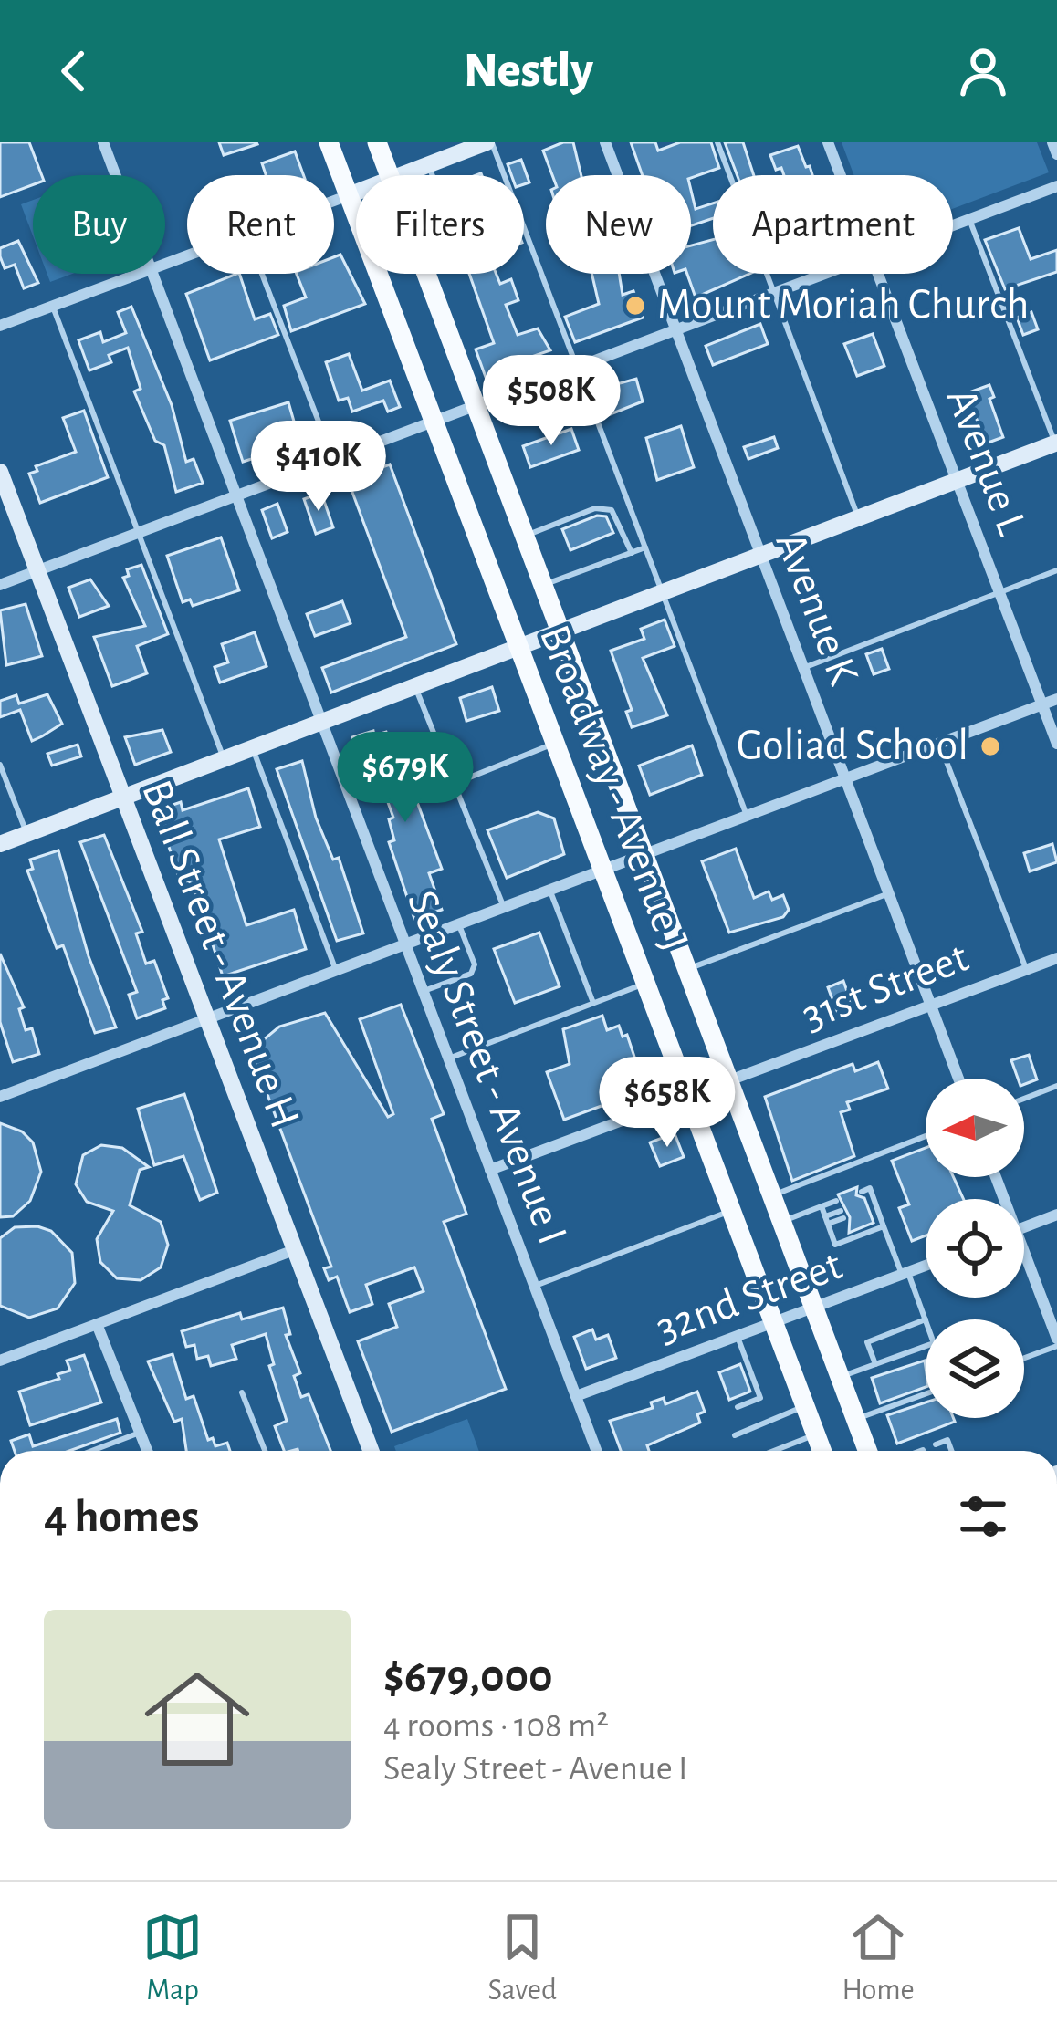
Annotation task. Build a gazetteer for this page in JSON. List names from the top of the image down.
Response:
{
  "streets": {
    "main road": ["Broadway - Avenue J"],
    "street": [
      "Avenue L",
      "Avenue K",
      "Ball Street - Avenue H",
      "31st Street",
      "Sealy Street - Avenue I",
      "32nd Street"
    ]
  },
  "crossings": [
    ["Avenue K", "31st Street"],
    ["Broadway - Avenue J", "31st Street"],
    ["Broadway - Avenue J", "32nd Street"],
    ["31st Street", "Sealy Street - Avenue I"],
    ["Sealy Street - Avenue I", "32nd Street"]
  ],
  "places": ["Mount Moriah Church", "Goliad School"],
  "north": "left",
  "page": {
    "header": "Nestly",
    "chip": [
      "Buy",
      "Rent",
      "Filters",
      "New",
      "Apartment"
    ],
    "price": [
      "$508K",
      "$410K",
      "$679K",
      "$658K"
    ],
    "heading": "4 homes",
    "list": [
      {
        "name": "$679,000",
        "note": "4 rooms · 108 m² · Sealy Street - Avenue I"
      }
    ],
    "tabs": ["Map", "Saved", "Home"]
  }
}
